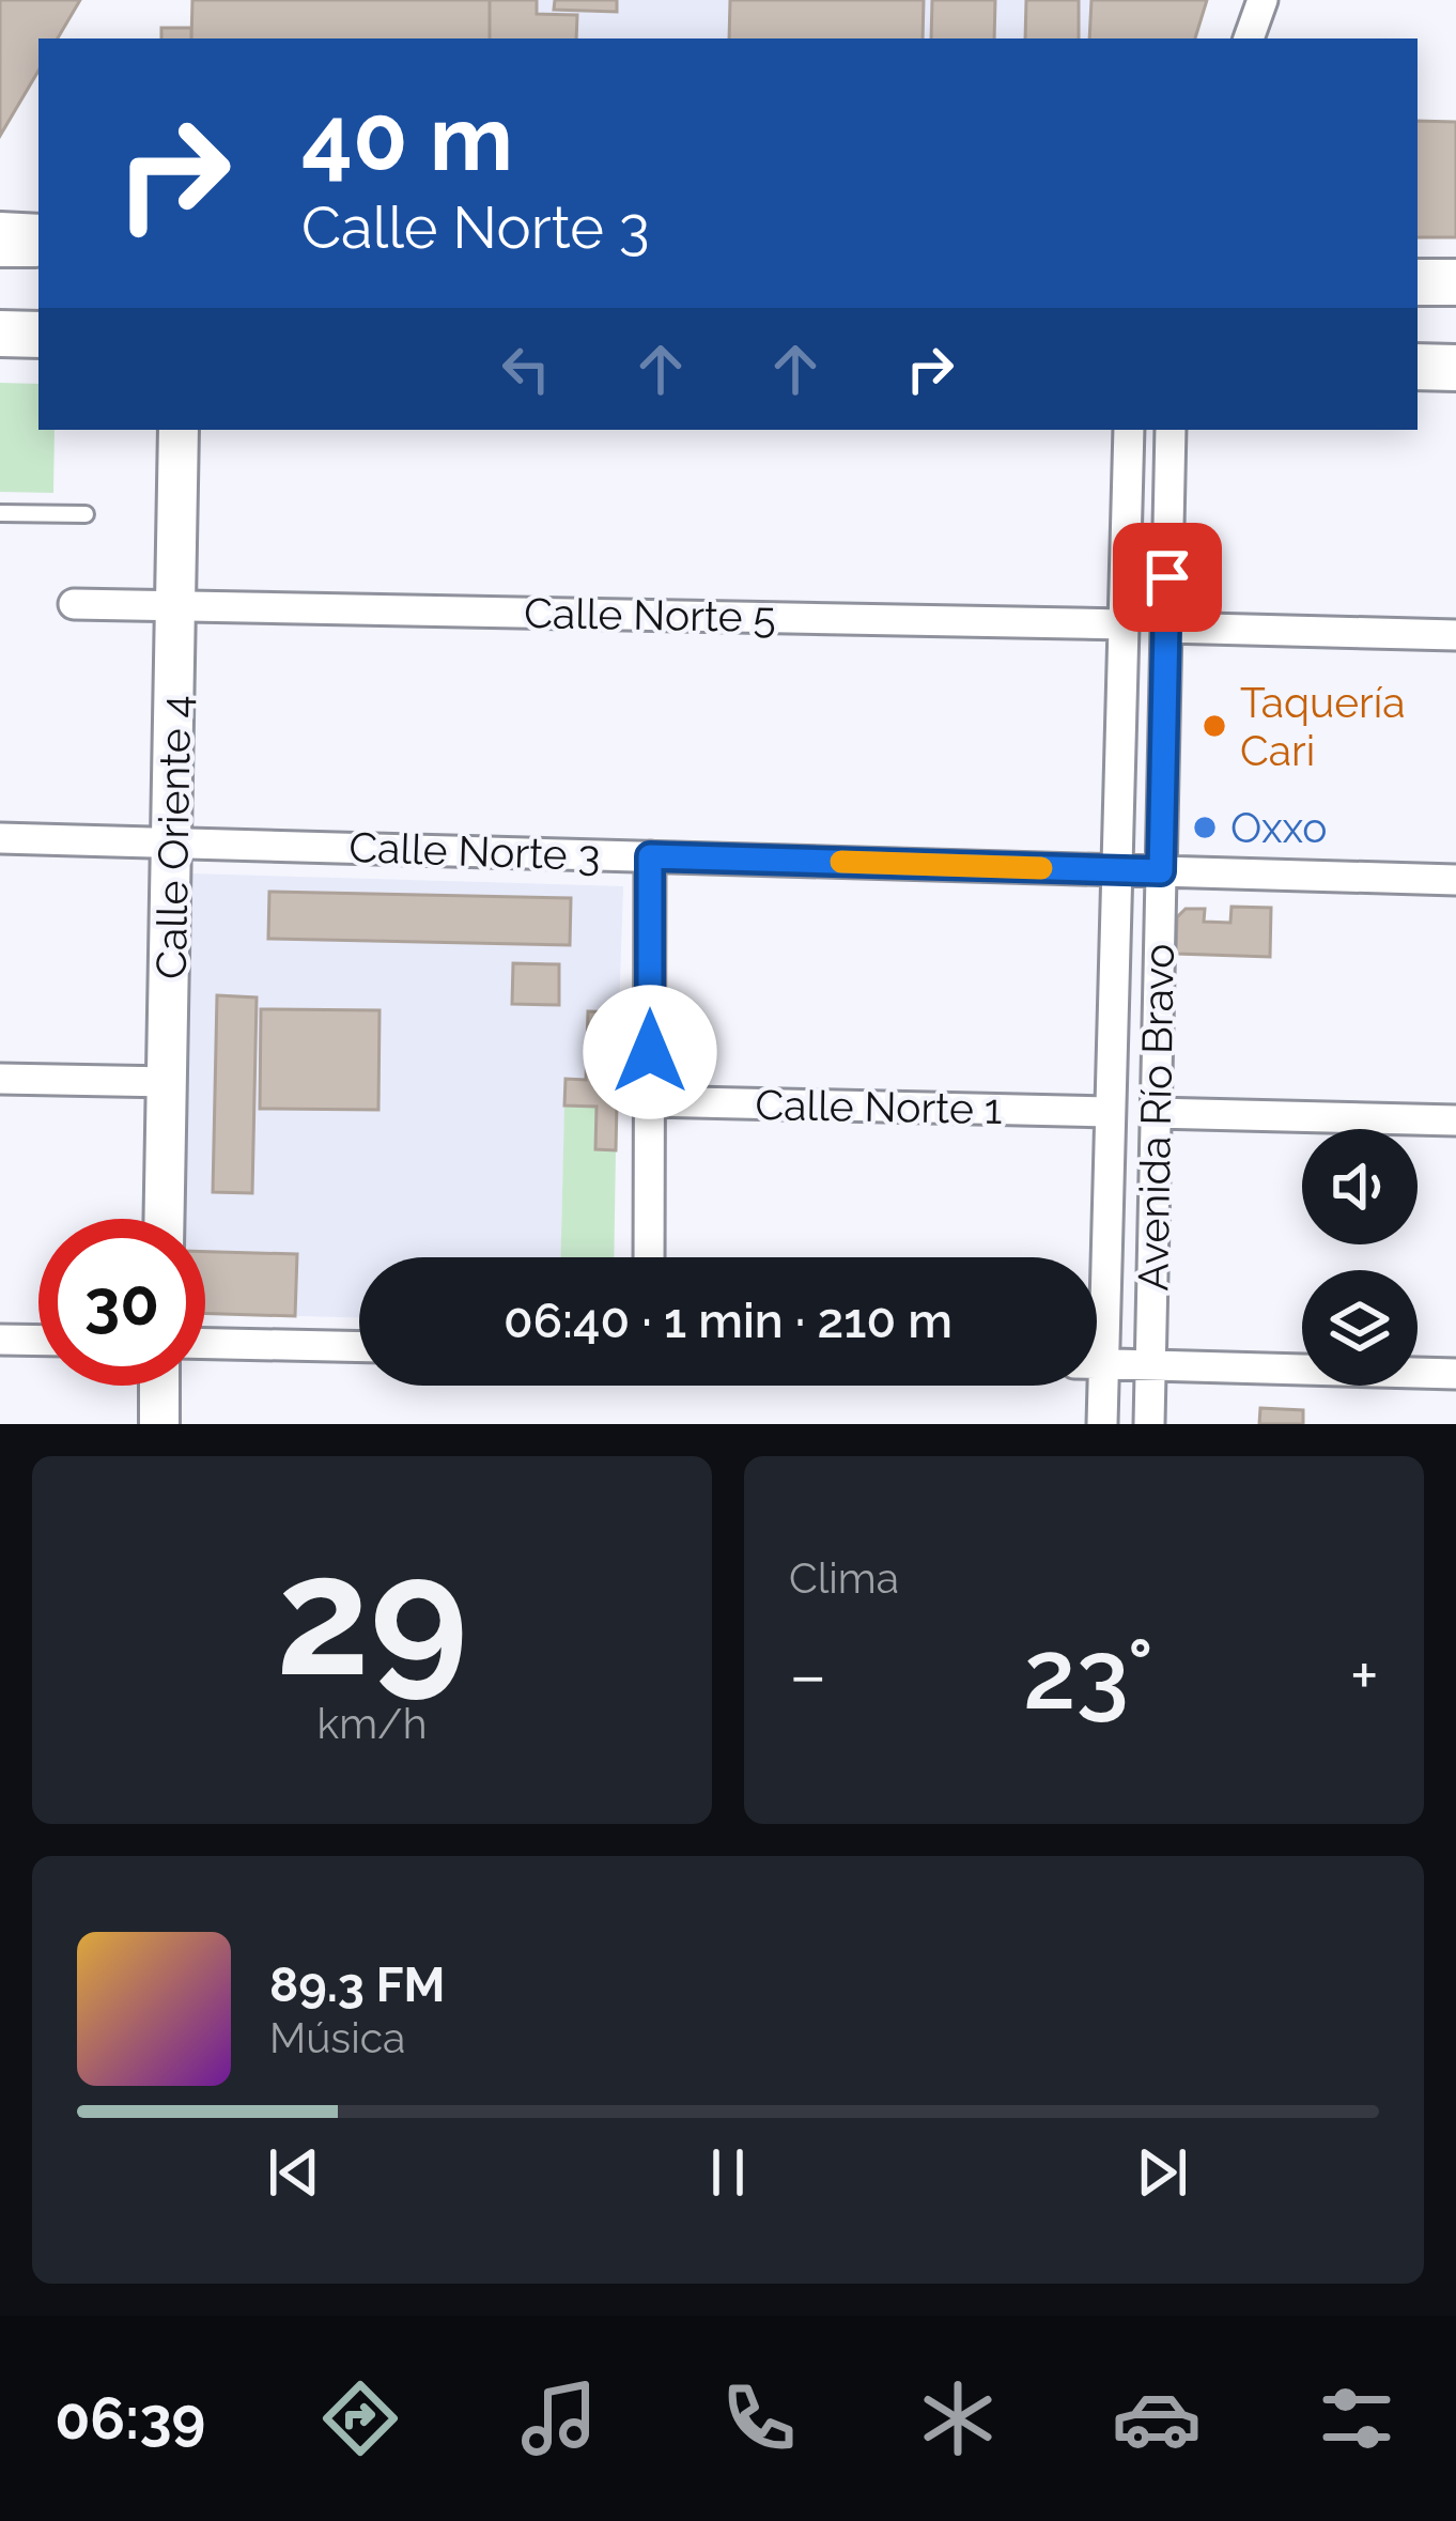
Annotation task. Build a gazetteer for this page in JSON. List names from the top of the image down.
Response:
{
  "streets": {
    "street": [
      "Calle Norte 5",
      "Calle Oriente 4",
      "Calle Norte 3",
      "Calle Norte 1",
      "Avenida Río Bravo"
    ]
  },
  "crossings": [
    ["Calle Norte 5", "Calle Oriente 4"],
    ["Calle Norte 5", "Avenida Río Bravo"],
    ["Calle Oriente 4", "Calle Norte 3"],
    ["Calle Norte 3", "Avenida Río Bravo"],
    ["Calle Norte 1", "Avenida Río Bravo"]
  ],
  "places": ["Taquería Cari", "Oxxo"],
  "page": {
    "turn": ["40 m", "Calle Norte 3"],
    "limit": "30",
    "trip": "06:40 · 1 min · 210 m",
    "tile": [
      ["29", "km/h"],
      "Clima"
    ],
    "heat": ["−", "23°", "+"],
    "song": ["89.3 FM", "Música"],
    "tabs": "06:39"
  }
}
